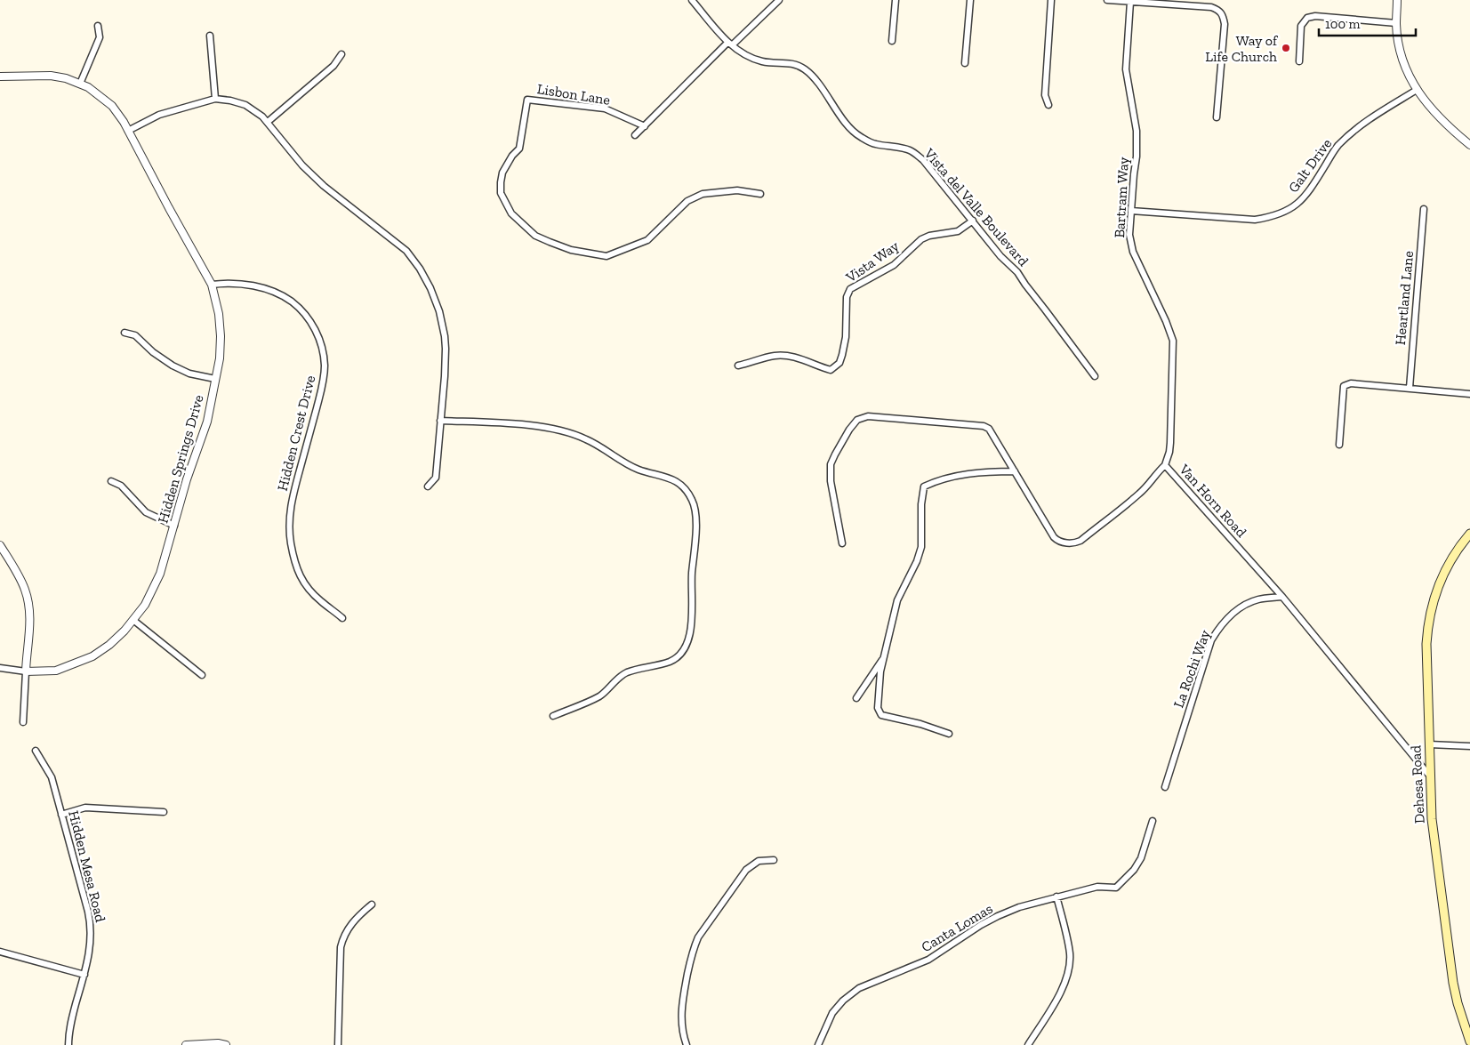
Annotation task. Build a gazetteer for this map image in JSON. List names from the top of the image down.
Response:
{
  "streets": {
    "main road": ["Dehesa Road"],
    "street": [
      "Lisbon Lane",
      "Galt Drive",
      "Bartram Way",
      "Vista del Valle Boulevard",
      "Vista Way",
      "Heartland Lane",
      "Hidden Crest Drive",
      "Hidden Springs Drive",
      "Van Horn Road",
      "La Rochi Way",
      "Hidden Mesa Road",
      "Canta Lomas"
    ]
  },
  "crossings": [
    ["Galt Drive", "Bartram Way"],
    ["Bartram Way", "Van Horn Road"],
    ["Vista del Valle Boulevard", "Vista Way"],
    ["Hidden Crest Drive", "Hidden Springs Drive"],
    ["Van Horn Road", "La Rochi Way"],
    ["Van Horn Road", "Dehesa Road"]
  ],
  "places": ["Way of Life Church"],
  "scale_bar": "100 m"
}
